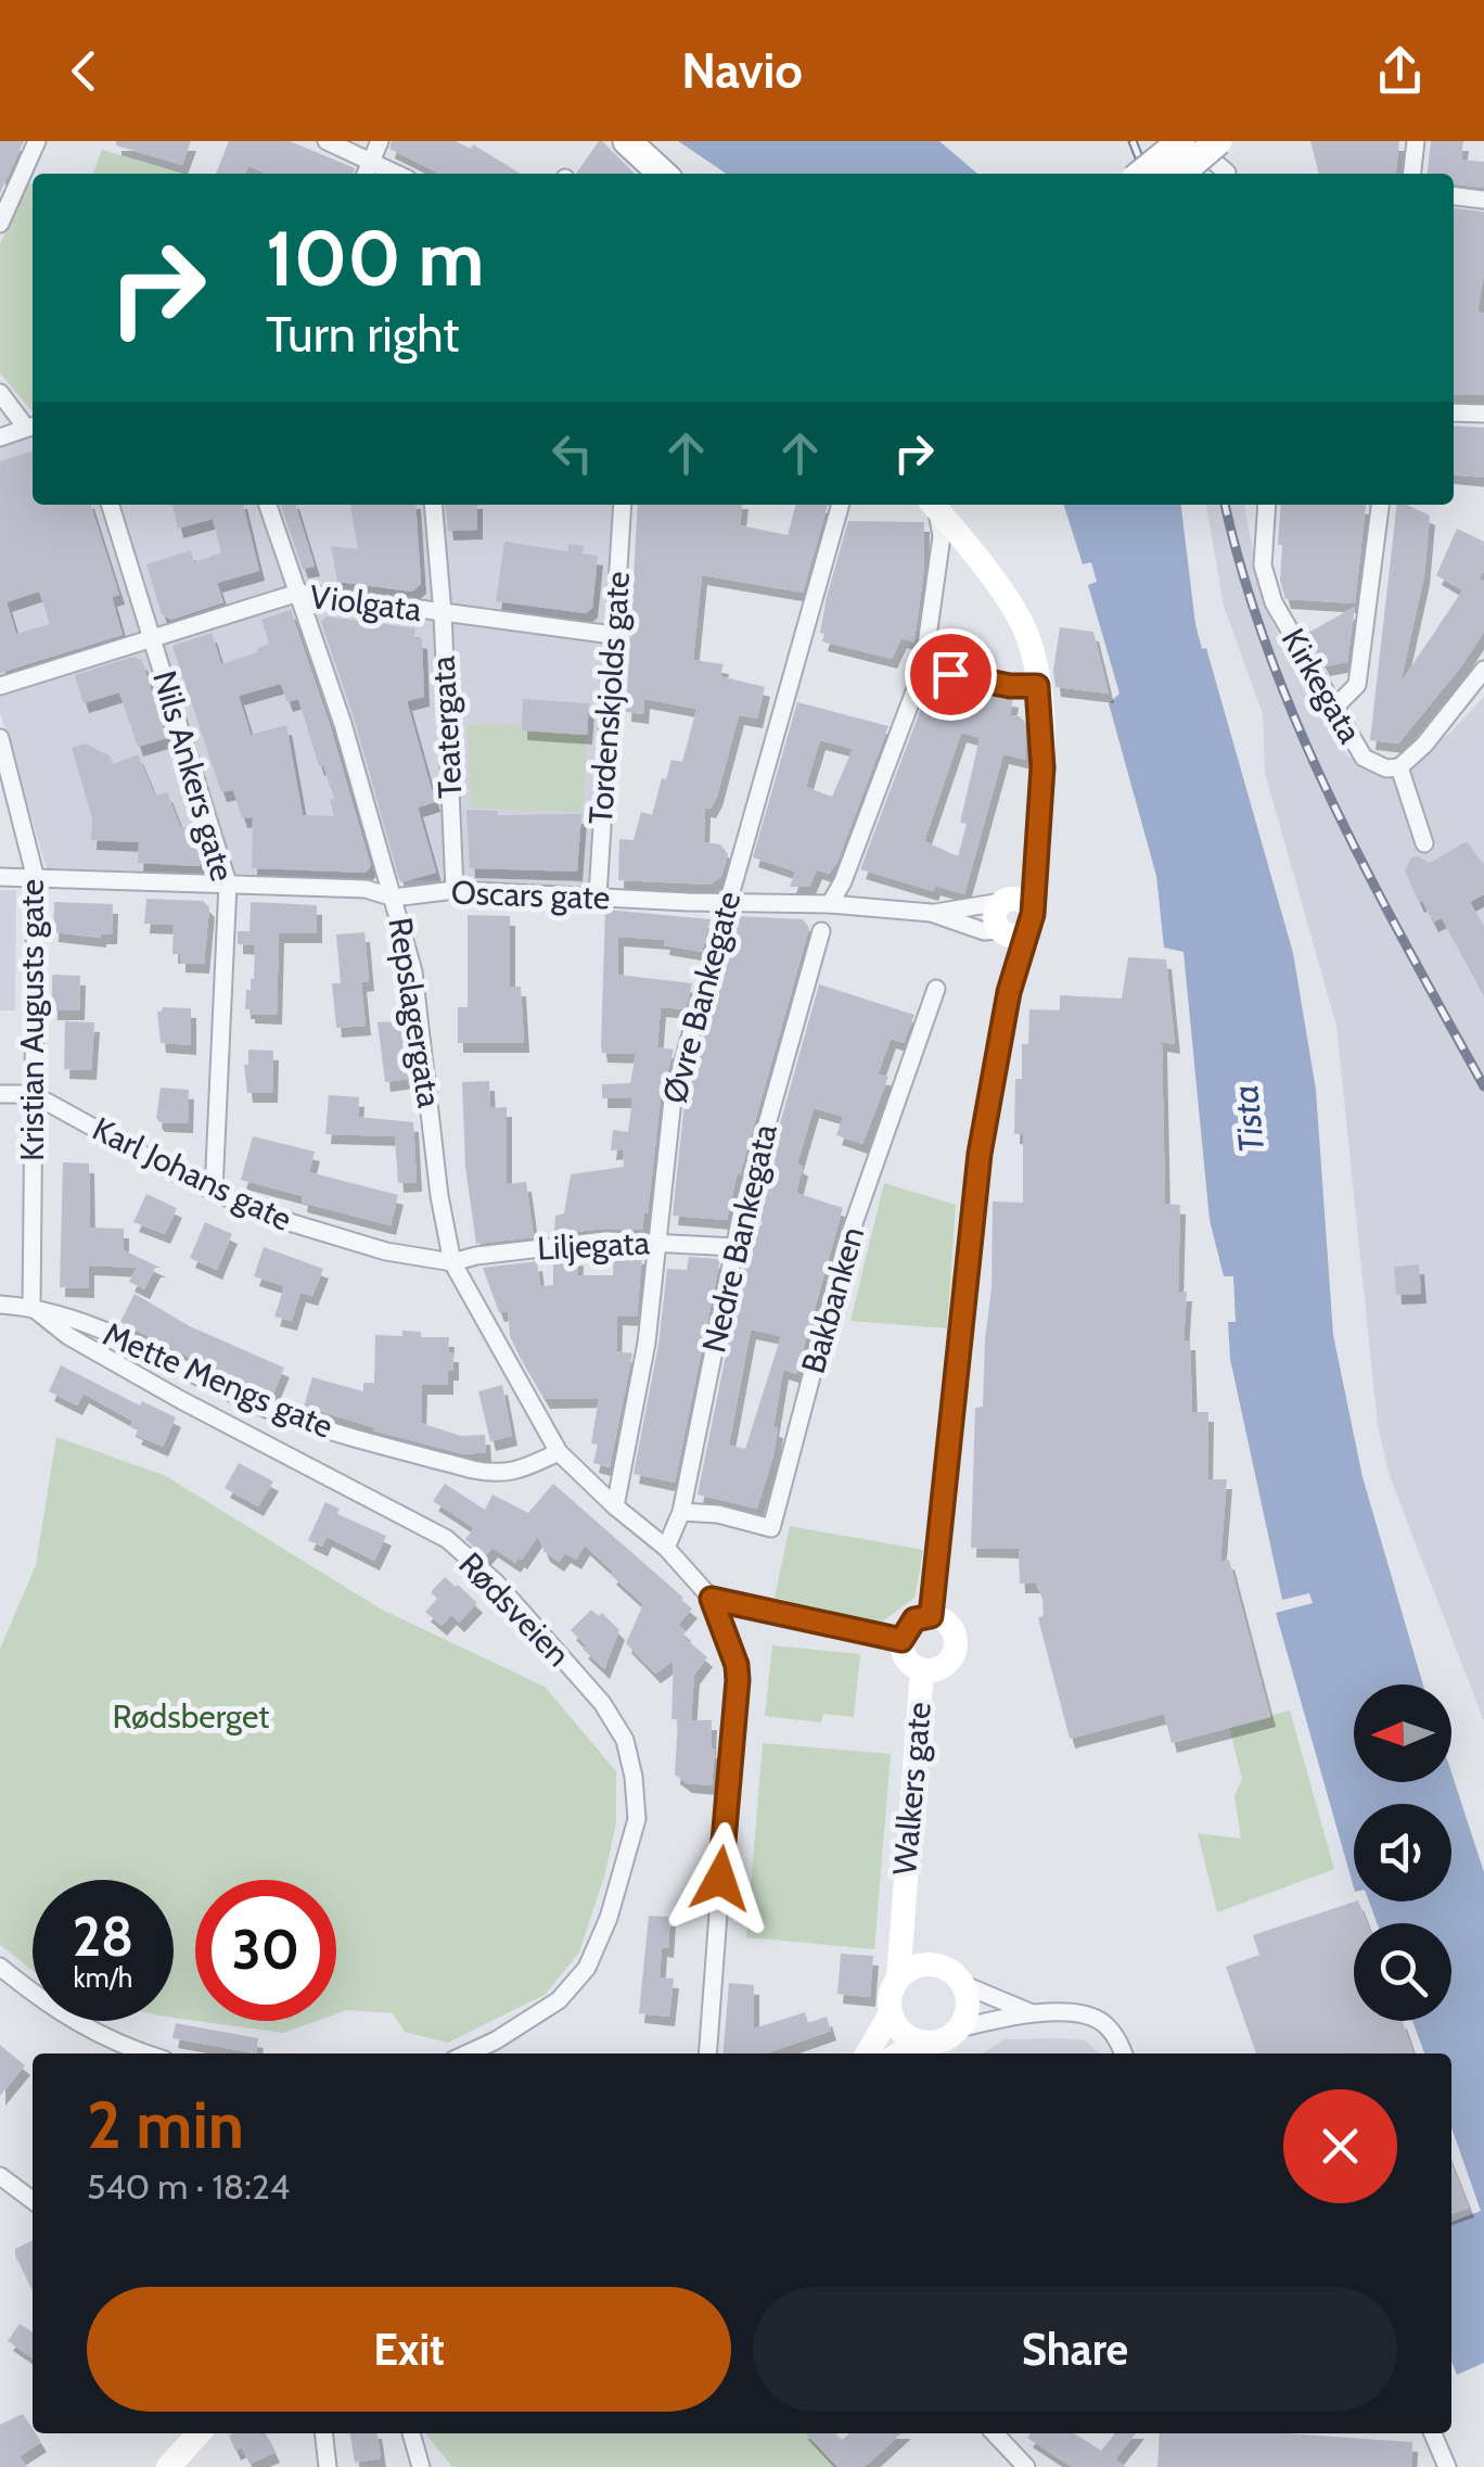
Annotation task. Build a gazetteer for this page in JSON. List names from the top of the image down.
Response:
{
  "streets": {
    "street": [
      "Violgata",
      "Kirkegata",
      "Tordenskjolds gate",
      "Teatergata",
      "Nils Ankers gate",
      "Oscars gate",
      "Øvre Bankegate",
      "Repslagergata",
      "Kristian Augusts gate",
      "Karl Johans gate",
      "Nedre Bankegata",
      "Liljegata",
      "Bakbanken",
      "Mette Mengs gate",
      "Rødsveien",
      "Walkers gate"
    ]
  },
  "crossings": [
    ["Violgata", "Tordenskjolds gate"],
    ["Violgata", "Teatergata"],
    ["Violgata", "Nils Ankers gate"],
    ["Violgata", "Repslagergata"],
    ["Tordenskjolds gate", "Oscars gate"],
    ["Teatergata", "Oscars gate"],
    ["Nils Ankers gate", "Oscars gate"],
    ["Nils Ankers gate", "Karl Johans gate"],
    ["Oscars gate", "Øvre Bankegate"],
    ["Oscars gate", "Repslagergata"],
    ["Oscars gate", "Kristian Augusts gate"],
    ["Øvre Bankegate", "Repslagergata"],
    ["Øvre Bankegate", "Liljegata"],
    ["Repslagergata", "Karl Johans gate"],
    ["Repslagergata", "Nedre Bankegata"],
    ["Repslagergata", "Liljegata"],
    ["Repslagergata", "Mette Mengs gate"],
    ["Kristian Augusts gate", "Karl Johans gate"],
    ["Kristian Augusts gate", "Mette Mengs gate"],
    ["Kristian Augusts gate", "Rødsveien"],
    ["Karl Johans gate", "Liljegata"],
    ["Nedre Bankegata", "Liljegata"],
    ["Nedre Bankegata", "Bakbanken"],
    ["Mette Mengs gate", "Rødsveien"]
  ],
  "water": ["Tista"],
  "parks": ["Rødsberget"],
  "north": "left",
  "page": {
    "header": "Navio",
    "turn": ["100 m", "Turn right"],
    "speed": "28 km/h",
    "limit": "30",
    "heading": ["2 min", "540 m · 18:24"],
    "buttons": ["Exit", "Share"]
  }
}
